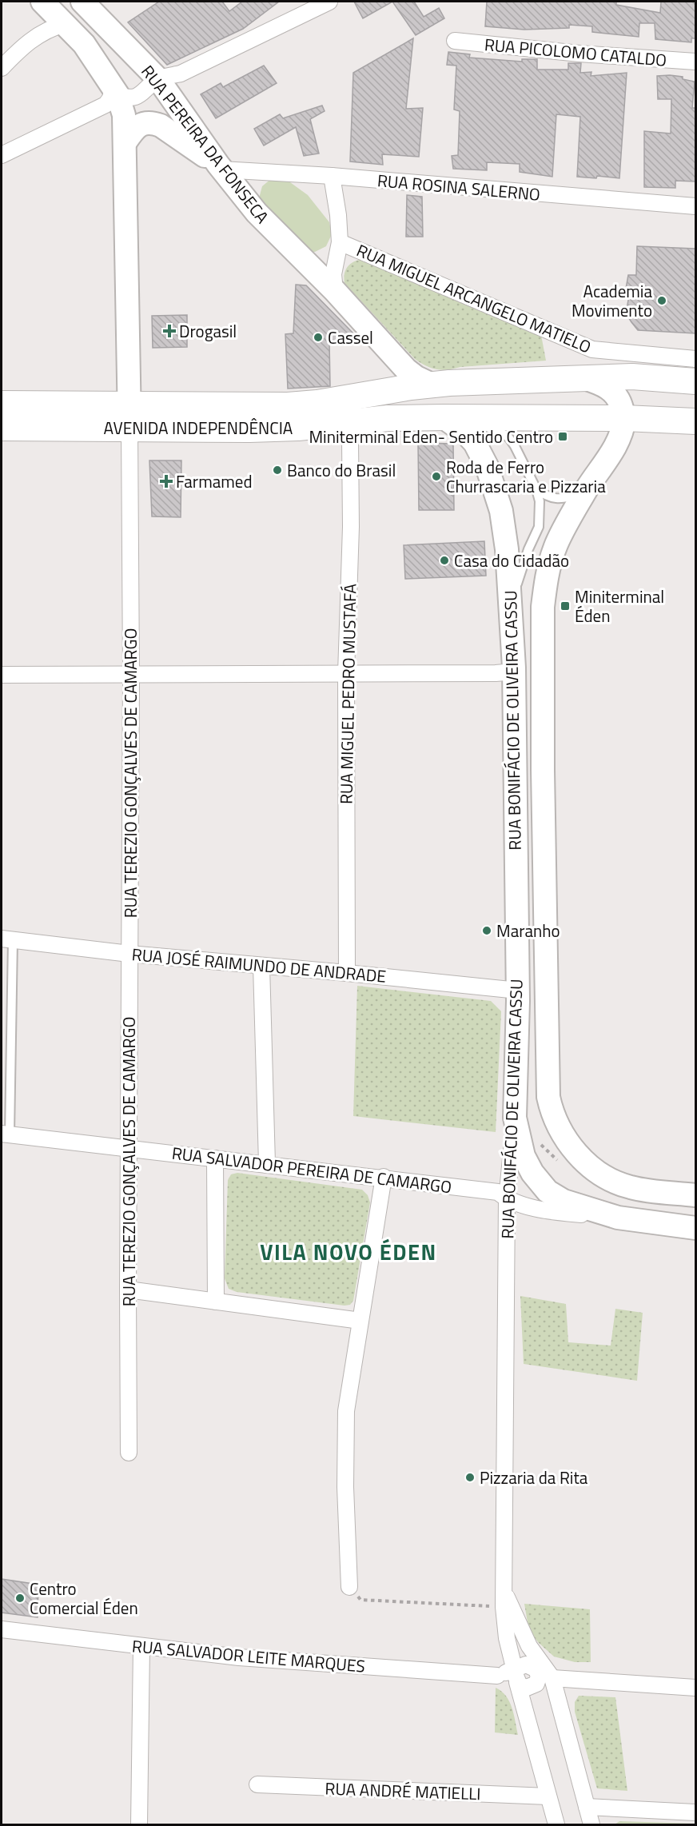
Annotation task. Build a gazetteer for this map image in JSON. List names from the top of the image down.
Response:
{
  "streets": {
    "main road": [
      "RUA PEREIRA DA FONSECA",
      "AVENIDA INDEPENDÊNCIA",
      "RUA BONIFÁCIO DE OLIVEIRA CASSU",
      "RUA TEREZIO GONÇALVES DE CAMARGO"
    ],
    "street": [
      "RUA PICOLOMO CATALDO",
      "RUA ROSINA SALERNO",
      "RUA MIGUEL ARCANGELO MATIELO",
      "RUA MIGUEL PEDRO MUSTAFÁ",
      "RUA JOSÉ RAIMUNDO DE ANDRADE",
      "RUA SALVADOR PEREIRA DE CAMARGO",
      "RUA SALVADOR LEITE MARQUES",
      "RUA ANDRÉ MATIELLI"
    ]
  },
  "crossings": [
    ["RUA PEREIRA DA FONSECA", "RUA ROSINA SALERNO"],
    ["RUA PEREIRA DA FONSECA", "AVENIDA INDEPENDÊNCIA"],
    ["AVENIDA INDEPENDÊNCIA", "RUA MIGUEL PEDRO MUSTAFÁ"],
    ["AVENIDA INDEPENDÊNCIA", "RUA BONIFÁCIO DE OLIVEIRA CASSU"],
    ["AVENIDA INDEPENDÊNCIA", "RUA TEREZIO GONÇALVES DE CAMARGO"],
    ["RUA MIGUEL PEDRO MUSTAFÁ", "RUA JOSÉ RAIMUNDO DE ANDRADE"],
    ["RUA BONIFÁCIO DE OLIVEIRA CASSU", "RUA JOSÉ RAIMUNDO DE ANDRADE"],
    ["RUA BONIFÁCIO DE OLIVEIRA CASSU", "RUA SALVADOR PEREIRA DE CAMARGO"],
    ["RUA BONIFÁCIO DE OLIVEIRA CASSU", "RUA SALVADOR LEITE MARQUES"],
    ["RUA BONIFÁCIO DE OLIVEIRA CASSU", "RUA ANDRÉ MATIELLI"],
    ["RUA TEREZIO GONÇALVES DE CAMARGO", "RUA JOSÉ RAIMUNDO DE ANDRADE"],
    ["RUA TEREZIO GONÇALVES DE CAMARGO", "RUA SALVADOR PEREIRA DE CAMARGO"]
  ],
  "districts": ["VILA NOVO ÉDEN"],
  "places": {
    "other": [
      "Academia Movimento",
      "Cassel",
      "Banco do Brasil",
      "Roda de Ferro Churrascaria e Pizzaria",
      "Casa do Cidadão",
      "Maranho",
      "Pizzaria da Rita",
      "Centro Comercial Éden"
    ],
    "health": ["Drogasil", "Farmamed"],
    "transit": ["Miniterminal Eden- Sentido Centro", "Miniterminal Éden"]
  }
}
